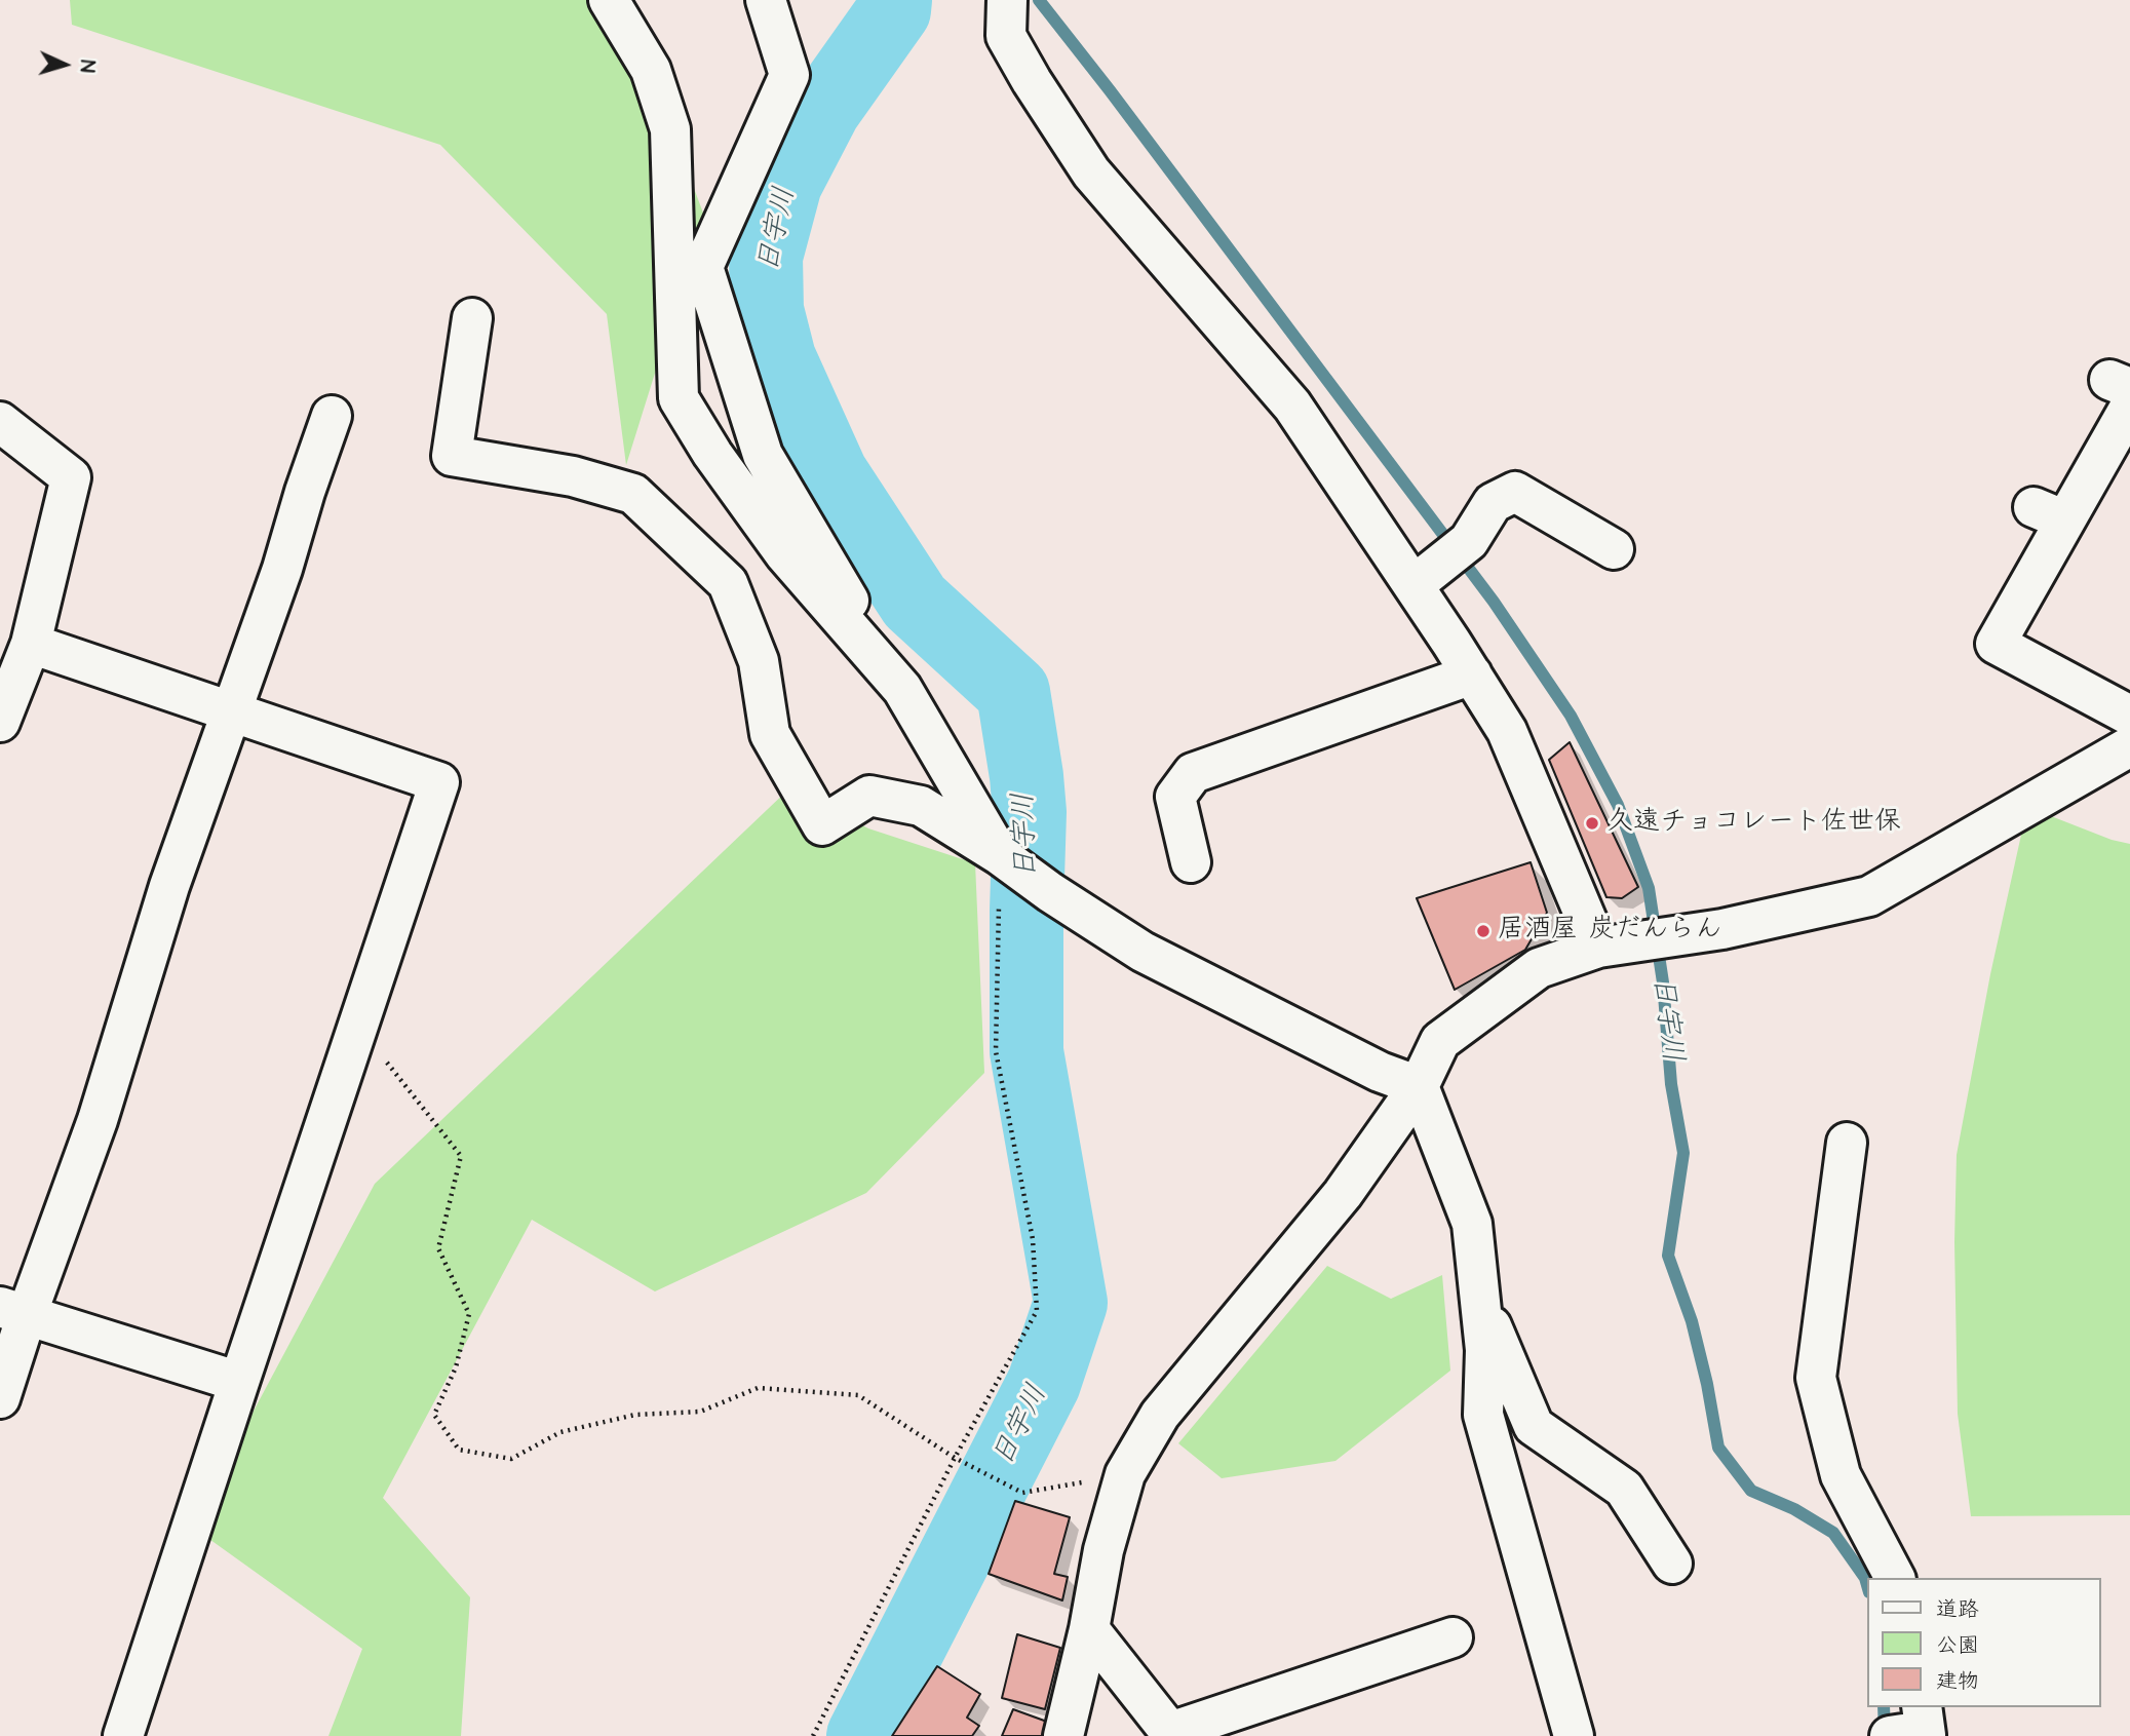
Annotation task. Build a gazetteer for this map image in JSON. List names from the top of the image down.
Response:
{
  "water": ["日宇川"],
  "places": ["久遠チョコレート佐世保", "居酒屋 炭だんらん"],
  "legend": ["道路", "公園", "建物"],
  "north": "right"
}
